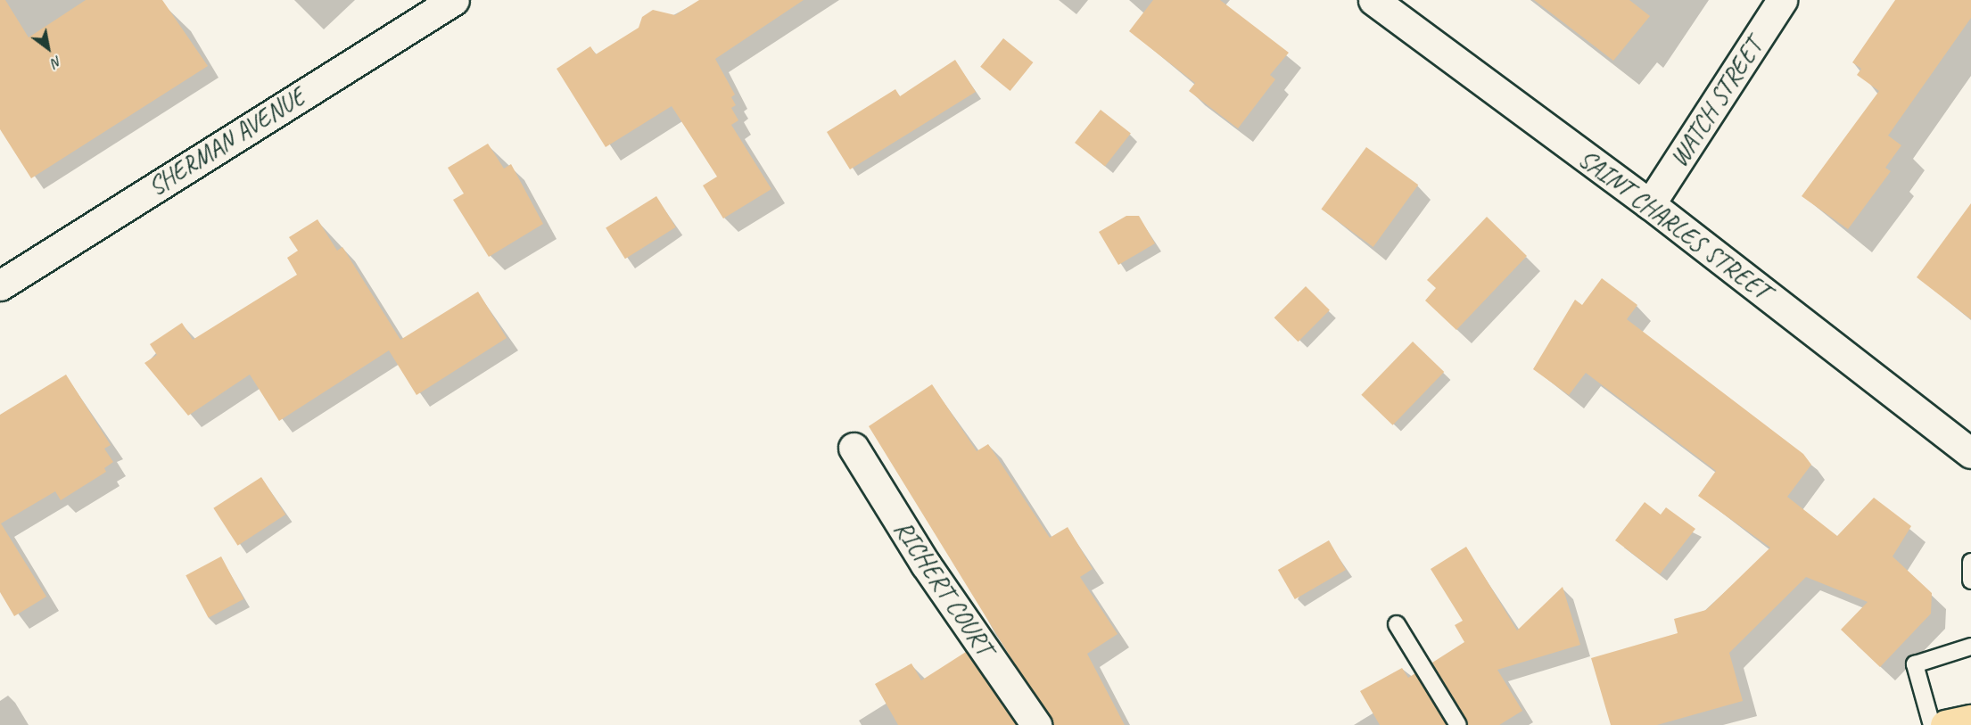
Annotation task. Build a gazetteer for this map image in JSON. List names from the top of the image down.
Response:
{
  "streets": {
    "street": [
      "WATCH STREET",
      "SHERMAN AVENUE",
      "SAINT CHARLES STREET",
      "RICHERT COURT"
    ]
  },
  "crossings": [
    ["WATCH STREET", "SAINT CHARLES STREET"]
  ],
  "north": "bottom right"
}
